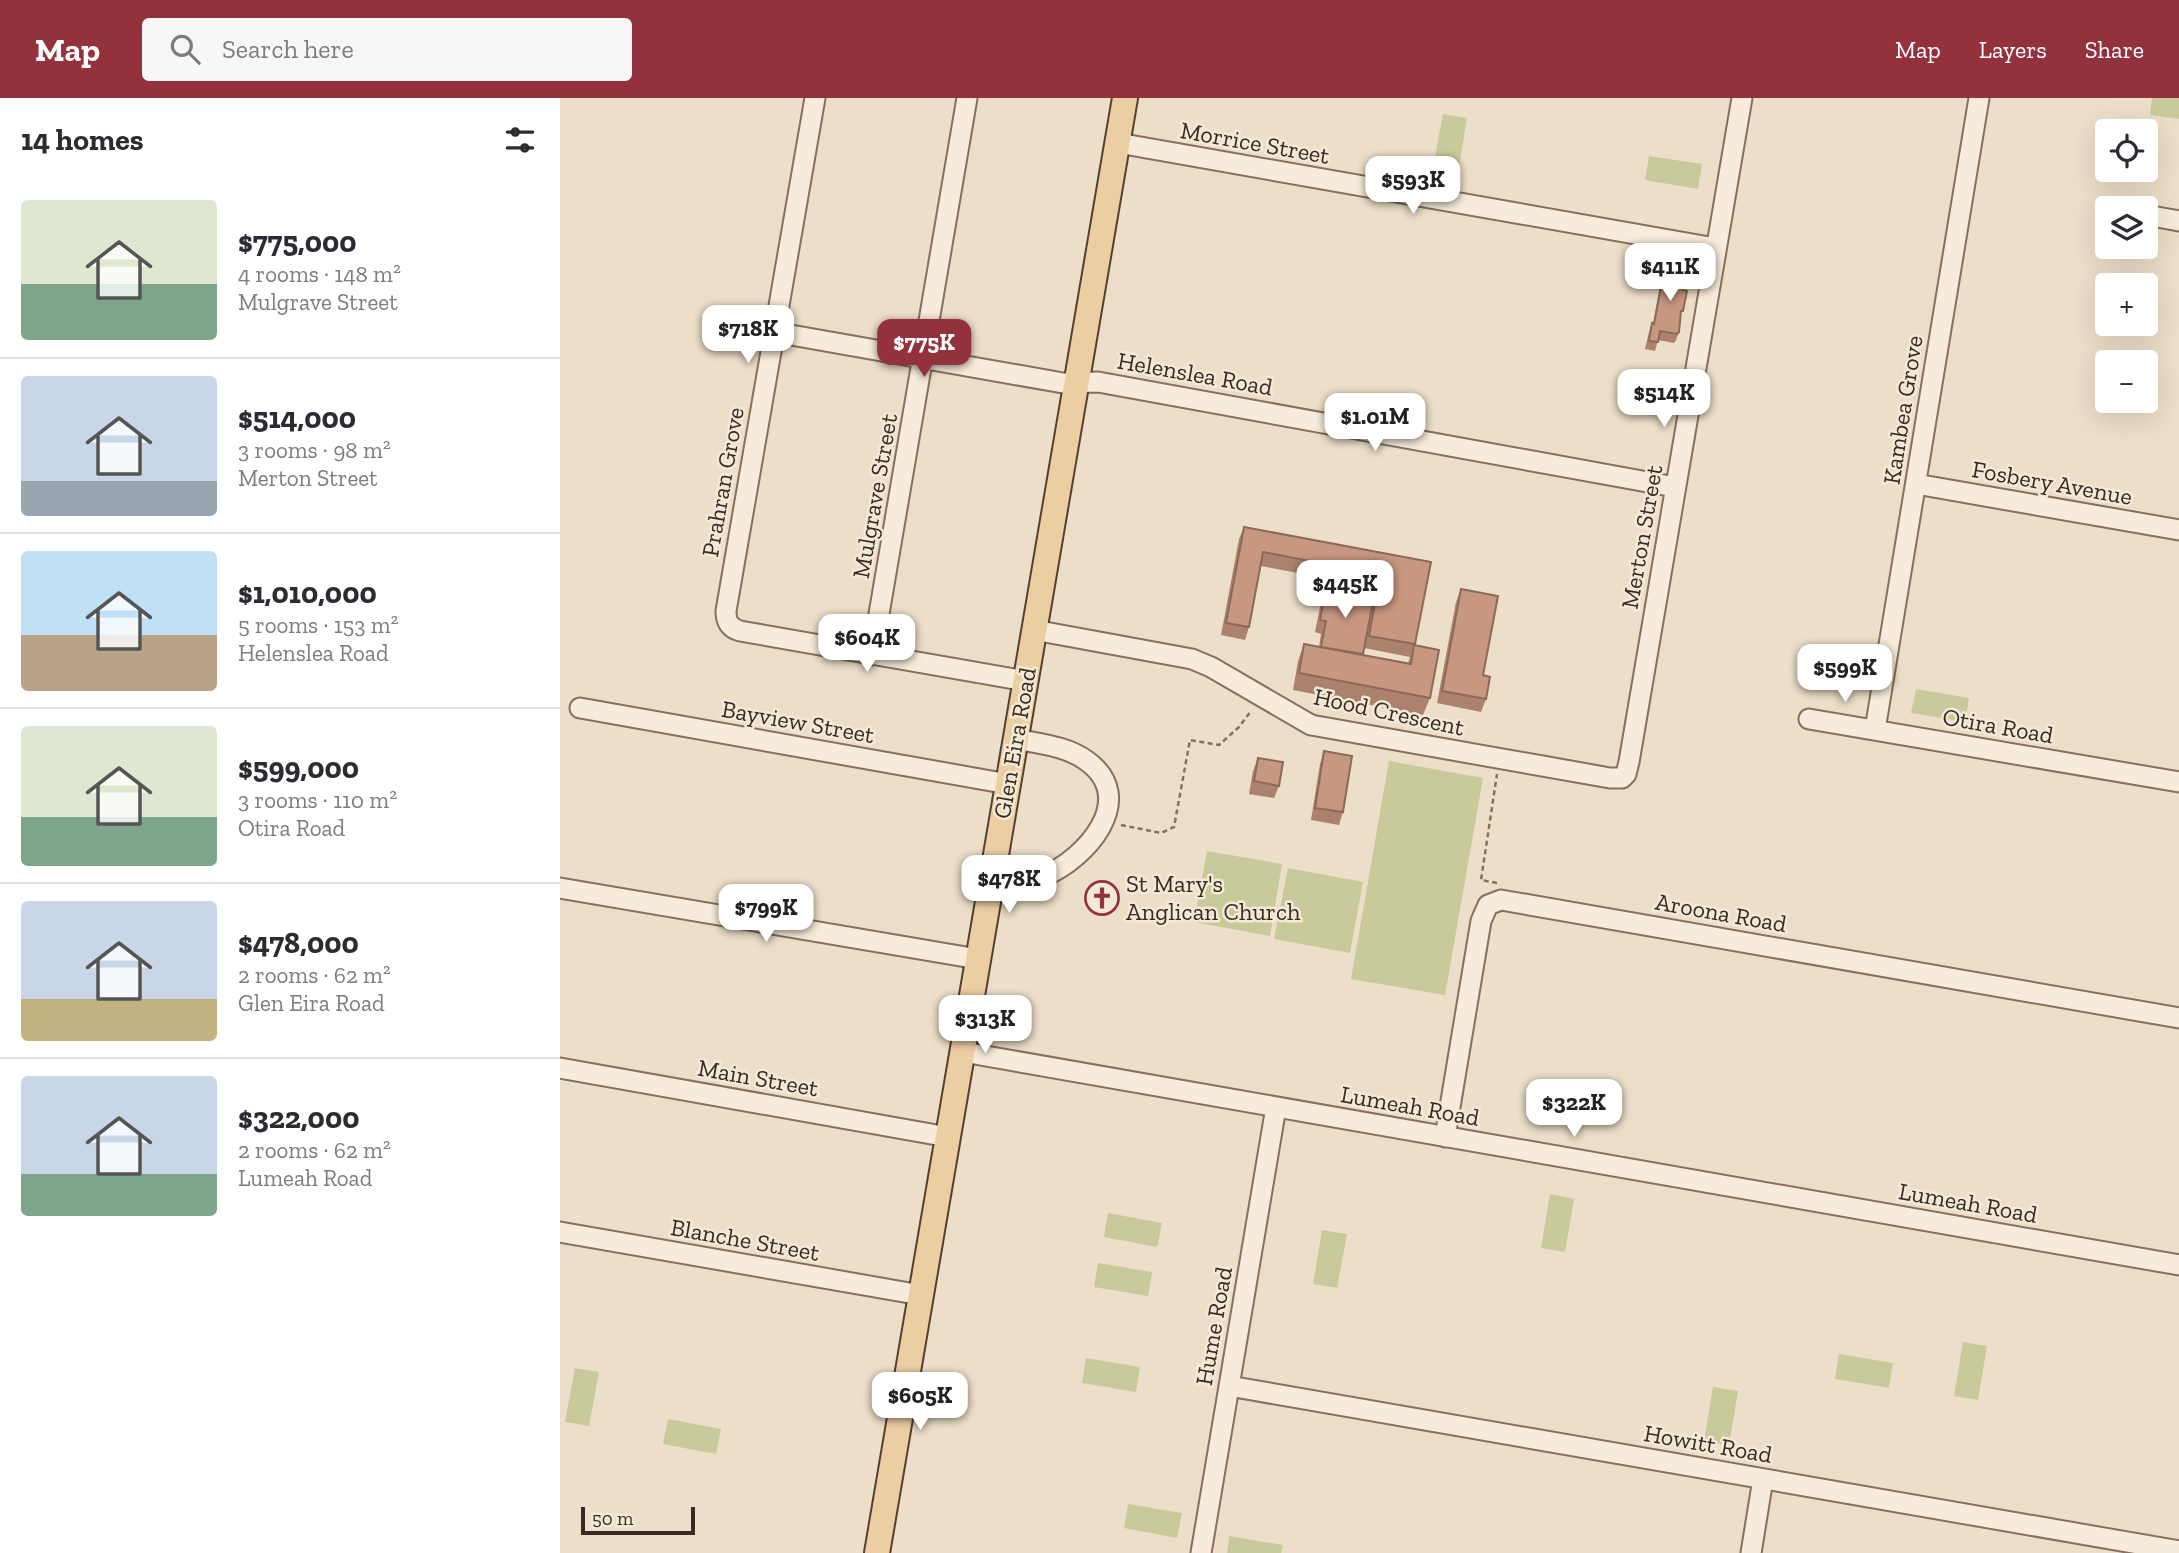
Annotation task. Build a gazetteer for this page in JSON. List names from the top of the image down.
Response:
{
  "streets": {
    "main road": ["Glen Eira Road"],
    "street": [
      "Morrice Street",
      "Helenslea Road",
      "Kambea Grove",
      "Prahran Grove",
      "Fosbery Avenue",
      "Mulgrave Street",
      "Merton Street",
      "Hood Crescent",
      "Bayview Street",
      "Otira Road",
      "Aroona Road",
      "Main Street",
      "Lumeah Road",
      "Blanche Street",
      "Hume Road",
      "Howitt Road"
    ]
  },
  "crossings": [
    ["Morrice Street", "Merton Street"],
    ["Morrice Street", "Glen Eira Road"],
    ["Helenslea Road", "Prahran Grove"],
    ["Helenslea Road", "Mulgrave Street"],
    ["Helenslea Road", "Merton Street"],
    ["Helenslea Road", "Glen Eira Road"],
    ["Kambea Grove", "Fosbery Avenue"],
    ["Kambea Grove", "Otira Road"],
    ["Prahran Grove", "Mulgrave Street"],
    ["Merton Street", "Hood Crescent"],
    ["Hood Crescent", "Glen Eira Road"],
    ["Bayview Street", "Glen Eira Road"],
    ["Glen Eira Road", "Main Street"],
    ["Glen Eira Road", "Lumeah Road"],
    ["Glen Eira Road", "Blanche Street"],
    ["Aroona Road", "Lumeah Road"],
    ["Lumeah Road", "Hume Road"],
    ["Hume Road", "Howitt Road"]
  ],
  "places": {
    "church": ["St Mary's Anglican Church"]
  },
  "scale_bar": "50 m",
  "page": {
    "header": "Map",
    "search": "Search here",
    "nav": ["Map", "Layers", "Share"],
    "heading": "14 homes",
    "map_buttons": ["+", "−"],
    "price": [
      "$593K",
      "$411K",
      "$718K",
      "$775K",
      "$514K",
      "$1.01M",
      "$445K",
      "$604K",
      "$599K",
      "$478K",
      "$799K",
      "$313K",
      "$322K",
      "$605K"
    ],
    "list": [
      {
        "name": "$775,000",
        "note": "4 rooms · 148 m² · Mulgrave Street"
      },
      {
        "name": "$514,000",
        "note": "3 rooms · 98 m² · Merton Street"
      },
      {
        "name": "$1,010,000",
        "note": "5 rooms · 153 m² · Helenslea Road"
      },
      {
        "name": "$599,000",
        "note": "3 rooms · 110 m² · Otira Road"
      },
      {
        "name": "$478,000",
        "note": "2 rooms · 62 m² · Glen Eira Road"
      },
      {
        "name": "$322,000",
        "note": "2 rooms · 62 m² · Lumeah Road"
      }
    ],
    "scale": "50 m"
  }
}
